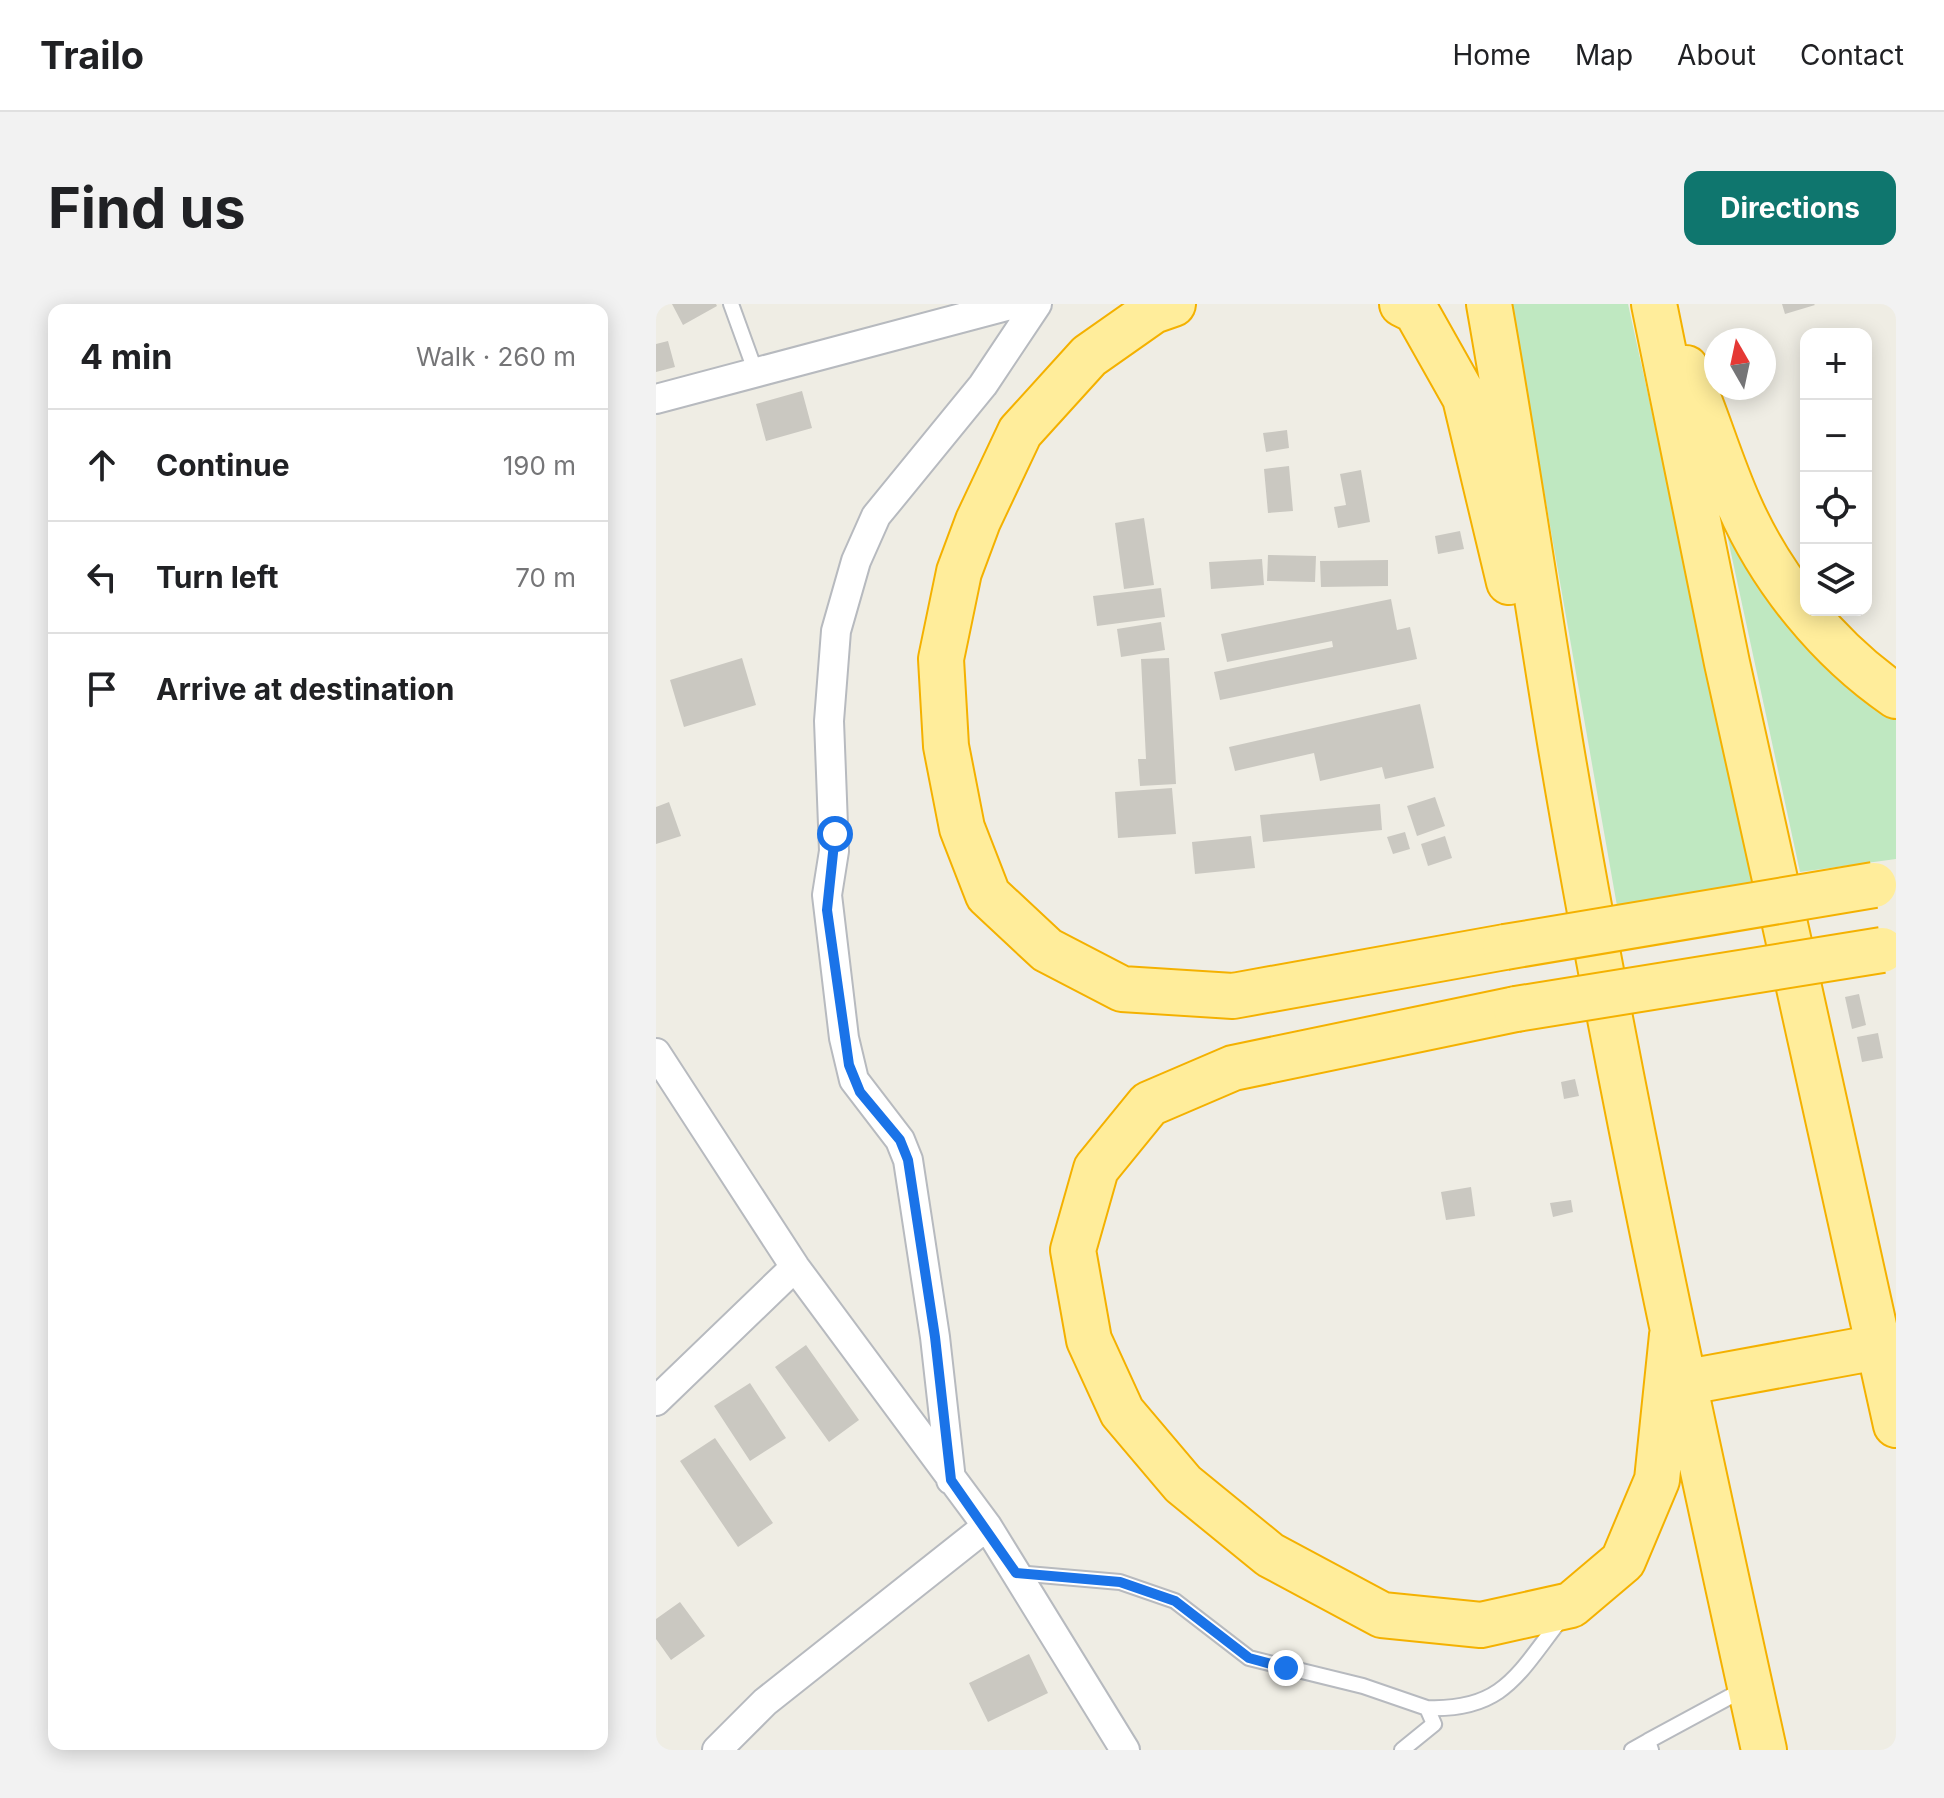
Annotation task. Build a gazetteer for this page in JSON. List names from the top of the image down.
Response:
{
  "north": "top",
  "page": {
    "header": "Trailo",
    "nav": [
      "Home",
      "Map",
      "About",
      "Contact"
    ],
    "buttons": "Directions",
    "title": "Find us",
    "heading": ["4 min", "Walk · 260 m"],
    "map_buttons": ["+", "−"],
    "list": [
      ["Continue", "190 m"],
      ["Turn left", "70 m"],
      "Arrive at destination"
    ]
  }
}
